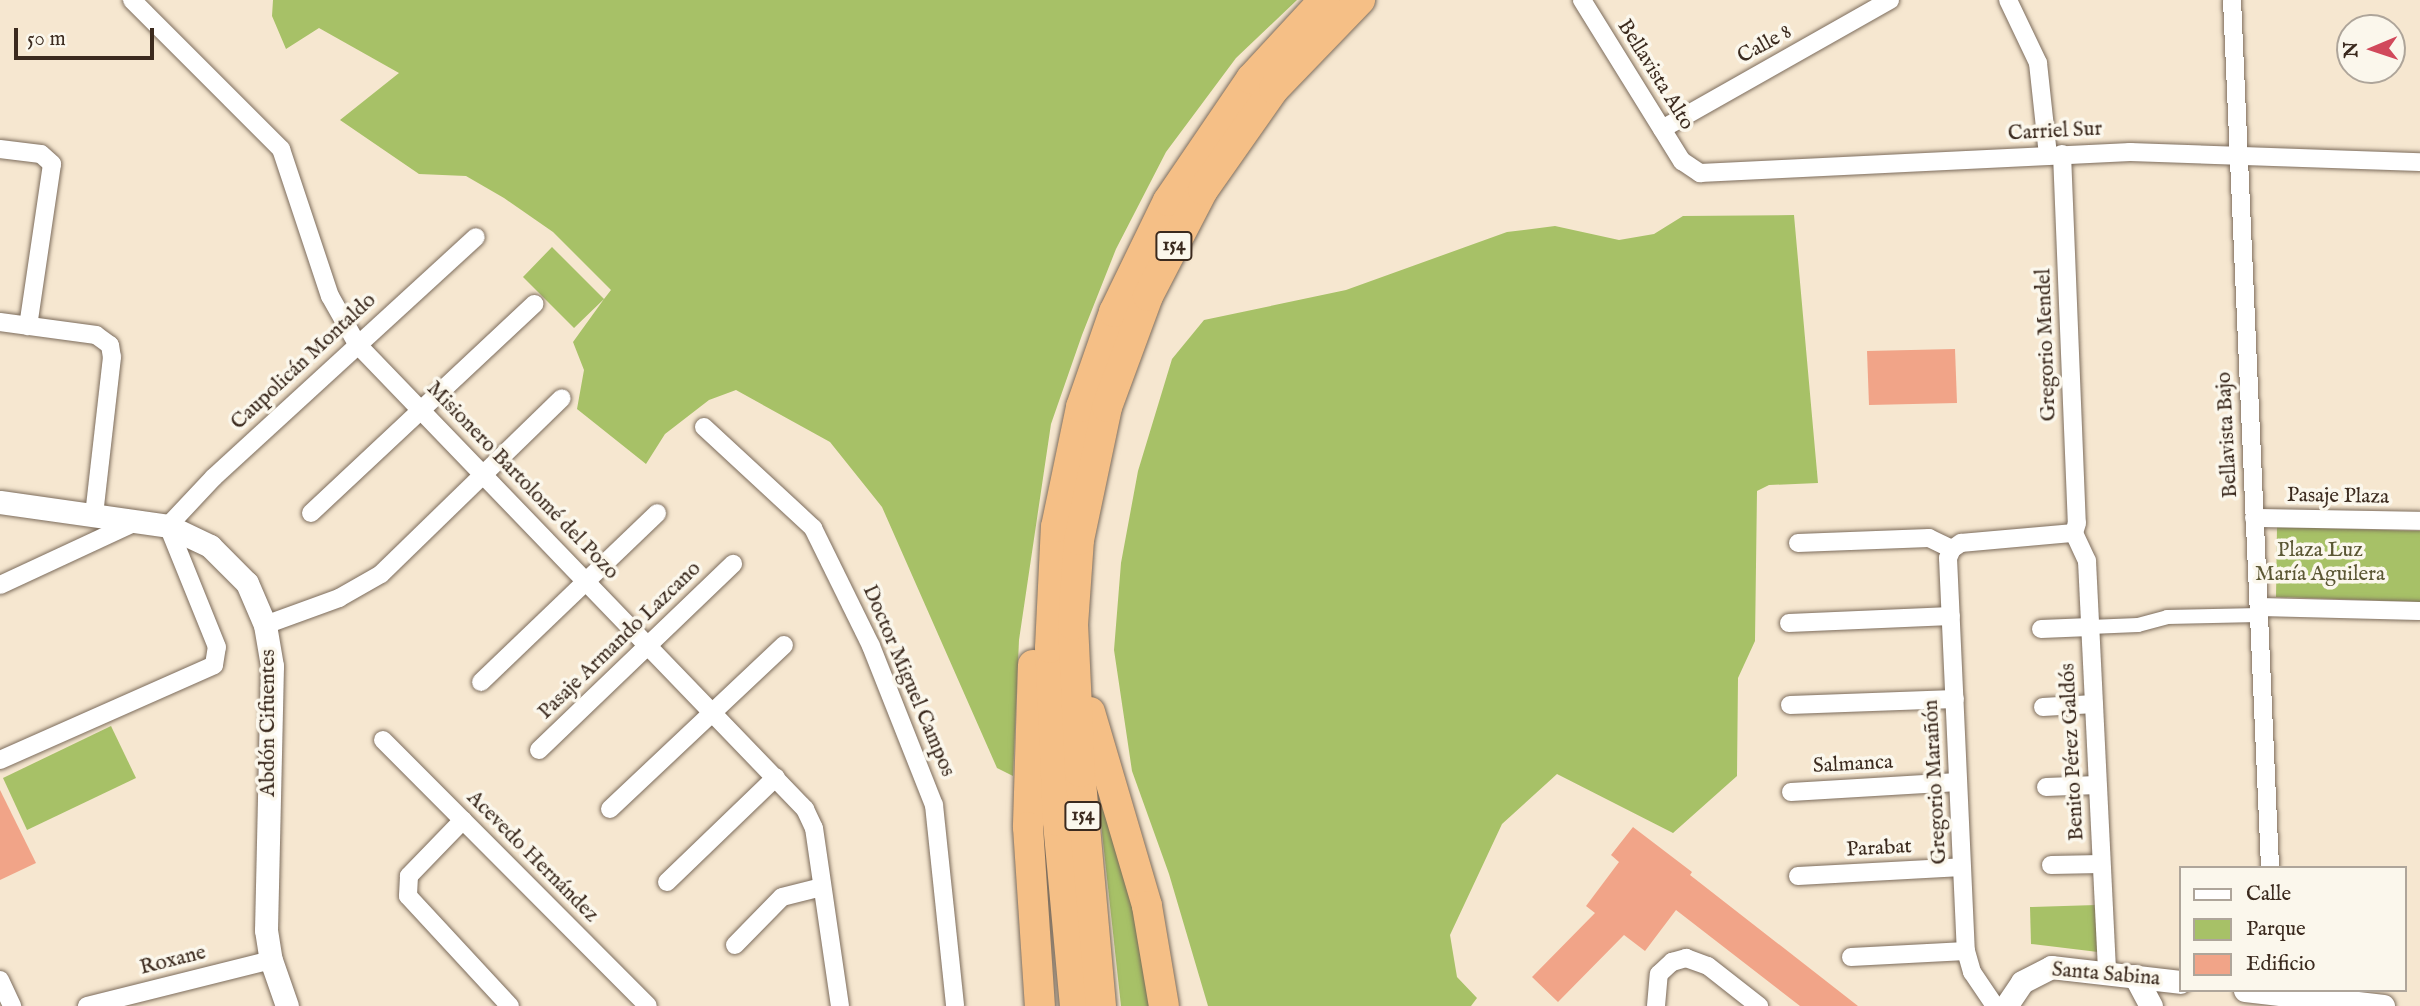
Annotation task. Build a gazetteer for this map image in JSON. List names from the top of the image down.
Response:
{
  "streets": {
    "highway": ["154"],
    "street": [
      "Calle 8",
      "Bellavista Alto",
      "Carriel Sur",
      "Gregorio Mendel",
      "Caupolicán Montaldo",
      "Bellavista Bajo",
      "Misionero Bartolomé del Pozo",
      "Pasaje Plaza",
      "Pasaje Armando Lazcano",
      "Doctor Miguel Campos",
      "Abdón Cifuentes",
      "Benito Pérez Galdós",
      "Salmanca",
      "Gregorio Marañón",
      "Parabat",
      "Acevedo Hernández",
      "Roxane",
      "Santa Sabina"
    ]
  },
  "crossings": [
    ["Calle 8", "Bellavista Alto"],
    ["Bellavista Alto", "Carriel Sur"],
    ["Carriel Sur", "Gregorio Mendel"],
    ["Carriel Sur", "Bellavista Bajo"],
    ["Gregorio Mendel", "Benito Pérez Galdós"],
    ["Caupolicán Montaldo", "Misionero Bartolomé del Pozo"],
    ["Caupolicán Montaldo", "Abdón Cifuentes"],
    ["Bellavista Bajo", "Pasaje Plaza"],
    ["Misionero Bartolomé del Pozo", "Pasaje Armando Lazcano"],
    ["Abdón Cifuentes", "Roxane"],
    ["Benito Pérez Galdós", "Santa Sabina"],
    ["Salmanca", "Gregorio Marañón"],
    ["Gregorio Marañón", "Parabat"]
  ],
  "parks": ["Plaza Luz María Aguilera"],
  "legend": ["Calle", "Parque", "Edificio"],
  "scale_bar": "50 m",
  "north": "left"
}
